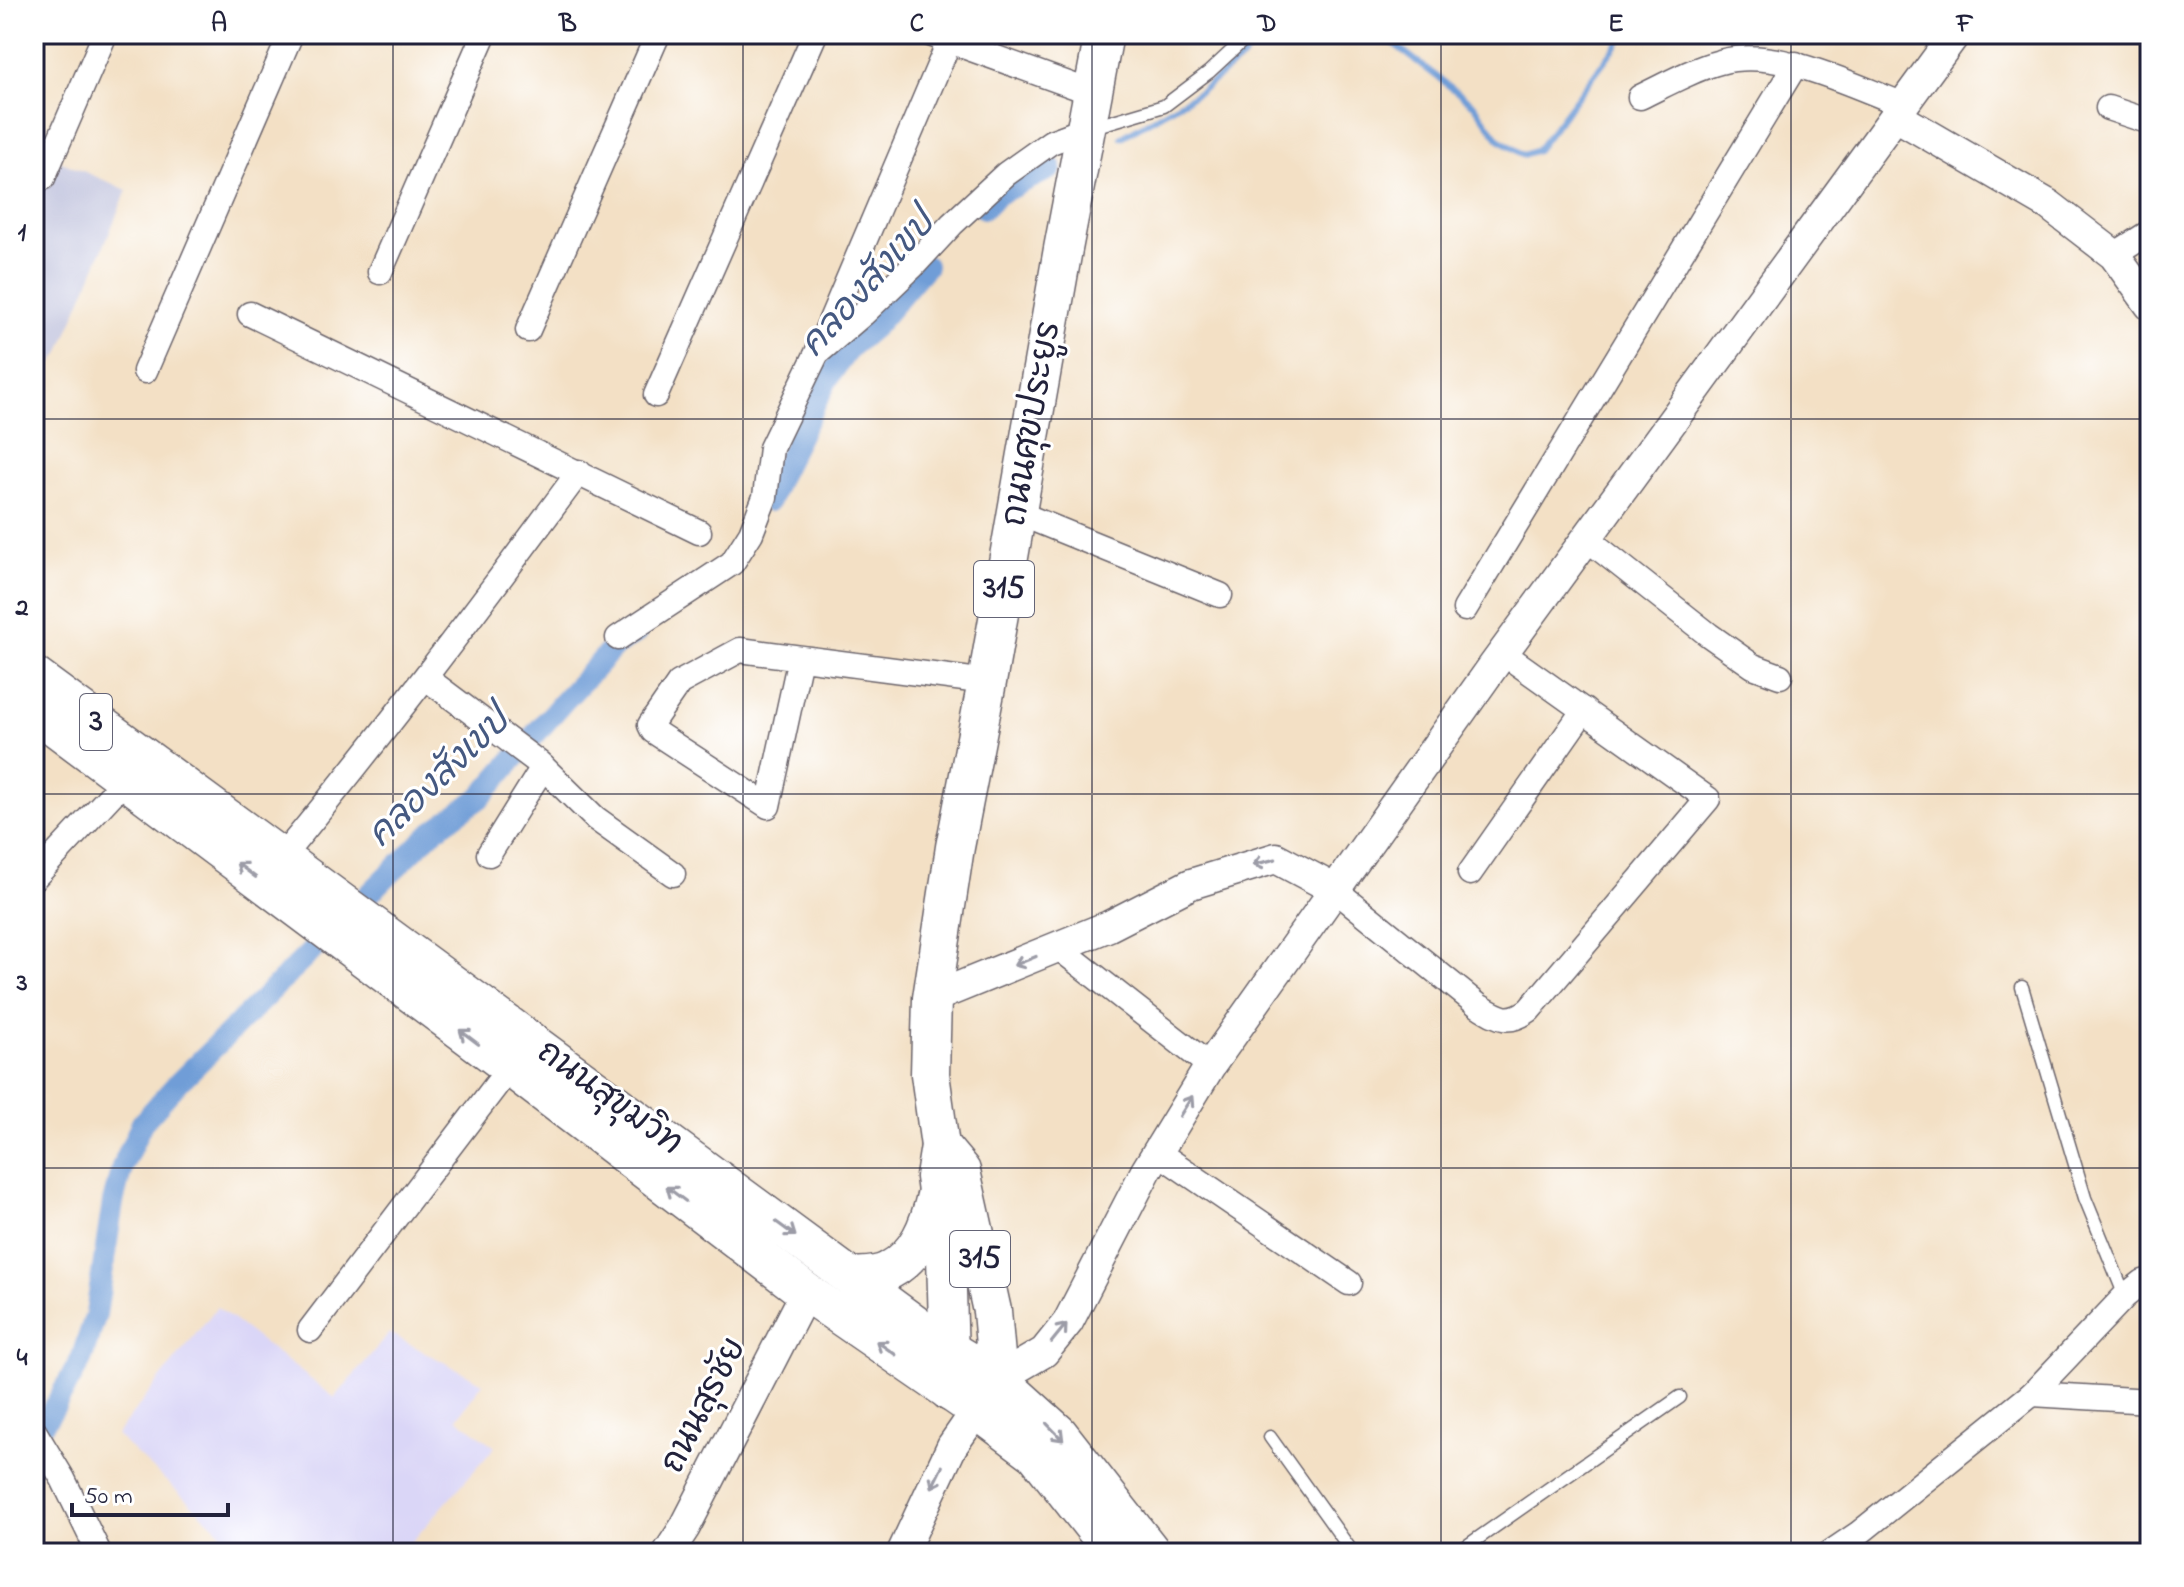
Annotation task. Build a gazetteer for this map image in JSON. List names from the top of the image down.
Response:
{
  "streets": {
    "main road": [
      "ถนนศุขประยูร",
      "315",
      "3",
      "ถนนสุขุมวิท"
    ],
    "street": ["ถนนสุรชัย"]
  },
  "crossings": [
    ["ถนนศุขประยูร", "ถนนสุขุมวิท"],
    ["ถนนสุขุมวิท", "ถนนสุรชัย"]
  ],
  "water": ["คลองสังเขป"],
  "scale_bar": "50 m",
  "grid": {
    "columns": [
      "A",
      "B",
      "C",
      "D",
      "E",
      "F"
    ],
    "rows": [
      "1",
      "2",
      "3",
      "4"
    ]
  }
}
